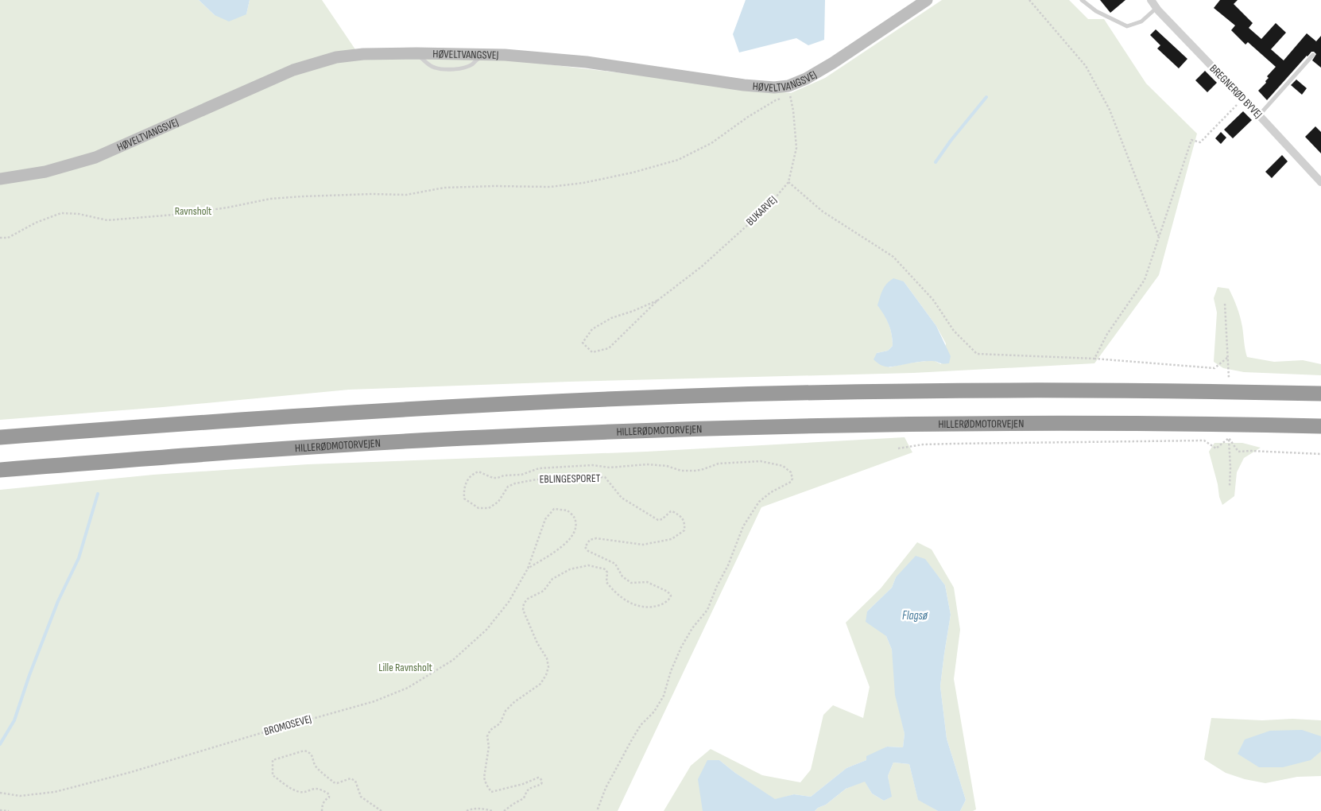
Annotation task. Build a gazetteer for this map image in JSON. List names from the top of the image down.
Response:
{
  "streets": {
    "highway": ["HILLERØDMOTORVEJEN"],
    "street": ["HØVELTVANGSVEJ", "BREGNERØD BYVEJ"],
    "path": ["BUKARVEJ", "EBLINGESPORET", "BROMOSEVEJ"]
  },
  "crossings": [
    ["HØVELTVANGSVEJ", "BUKARVEJ"]
  ],
  "water": ["Flagsø"],
  "parks": ["Ravnsholt", "Lille Ravnsholt"]
}
